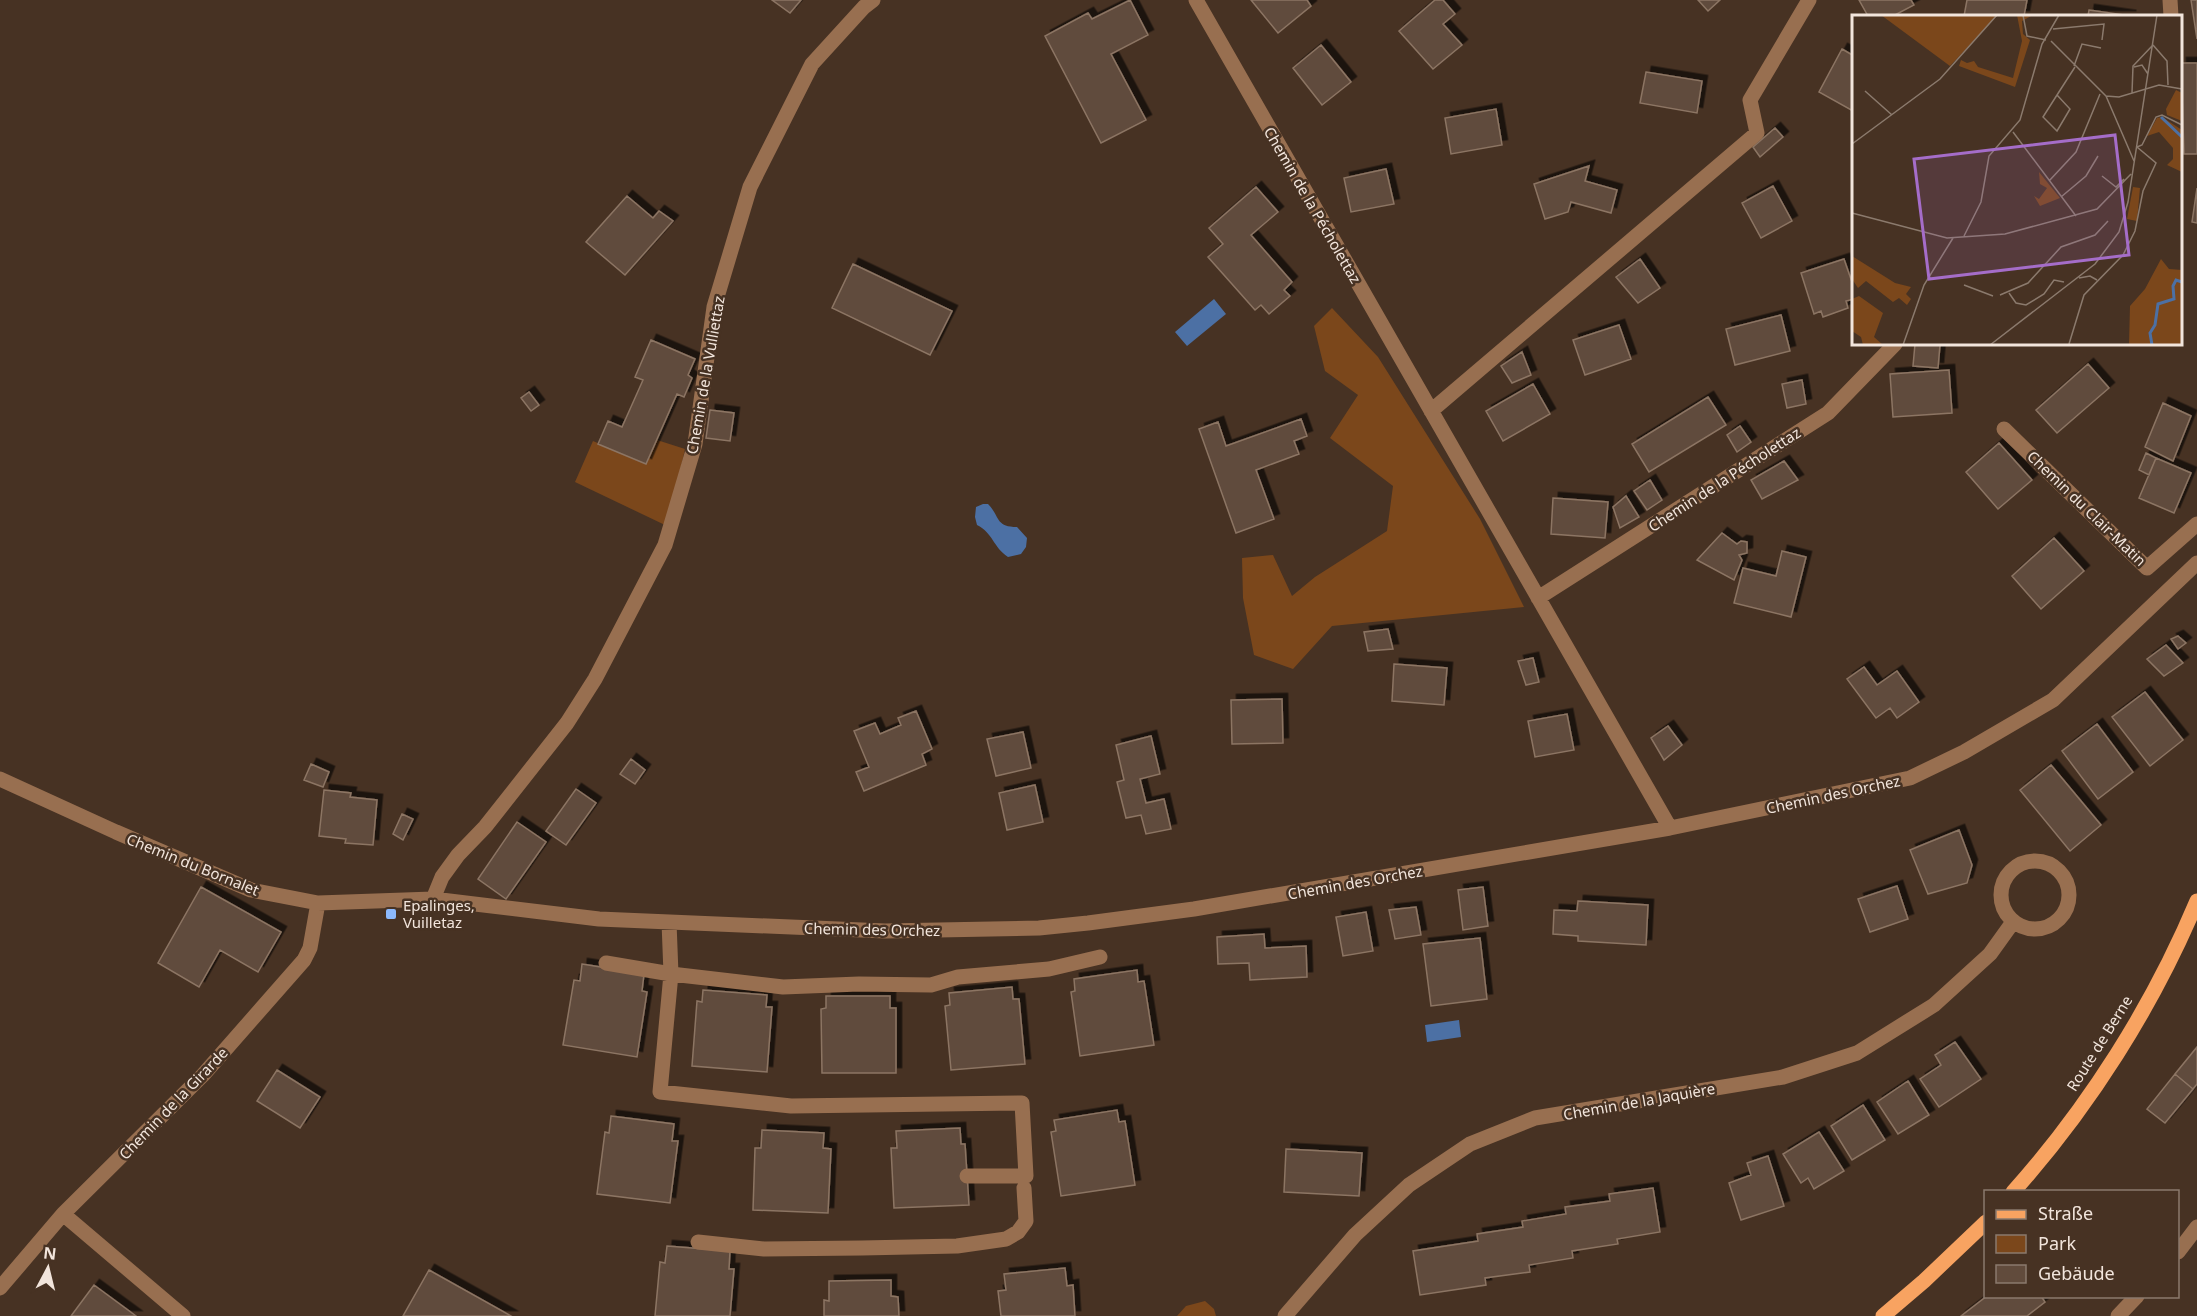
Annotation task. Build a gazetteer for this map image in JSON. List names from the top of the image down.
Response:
{
  "streets": {
    "main road": ["Route de Berne"],
    "street": [
      "Chemin de la Pécholettaz",
      "Chemin de la Vulliettaz",
      "Chemin du Clair-Matin",
      "Chemin des Orchez",
      "Chemin du Bornalet",
      "Chemin de la Jaquière",
      "Chemin de la Girarde"
    ]
  },
  "crossings": [
    ["Chemin de la Pécholettaz", "Chemin des Orchez"],
    ["Chemin de la Vulliettaz", "Chemin des Orchez"],
    ["Chemin de la Vulliettaz", "Chemin du Bornalet"],
    ["Chemin des Orchez", "Chemin du Bornalet"],
    ["Chemin du Bornalet", "Chemin de la Girarde"]
  ],
  "places": {
    "transit": ["Epalinges, Vuilletaz"]
  },
  "legend": ["Straße", "Park", "Gebäude"],
  "north": "top"
}
